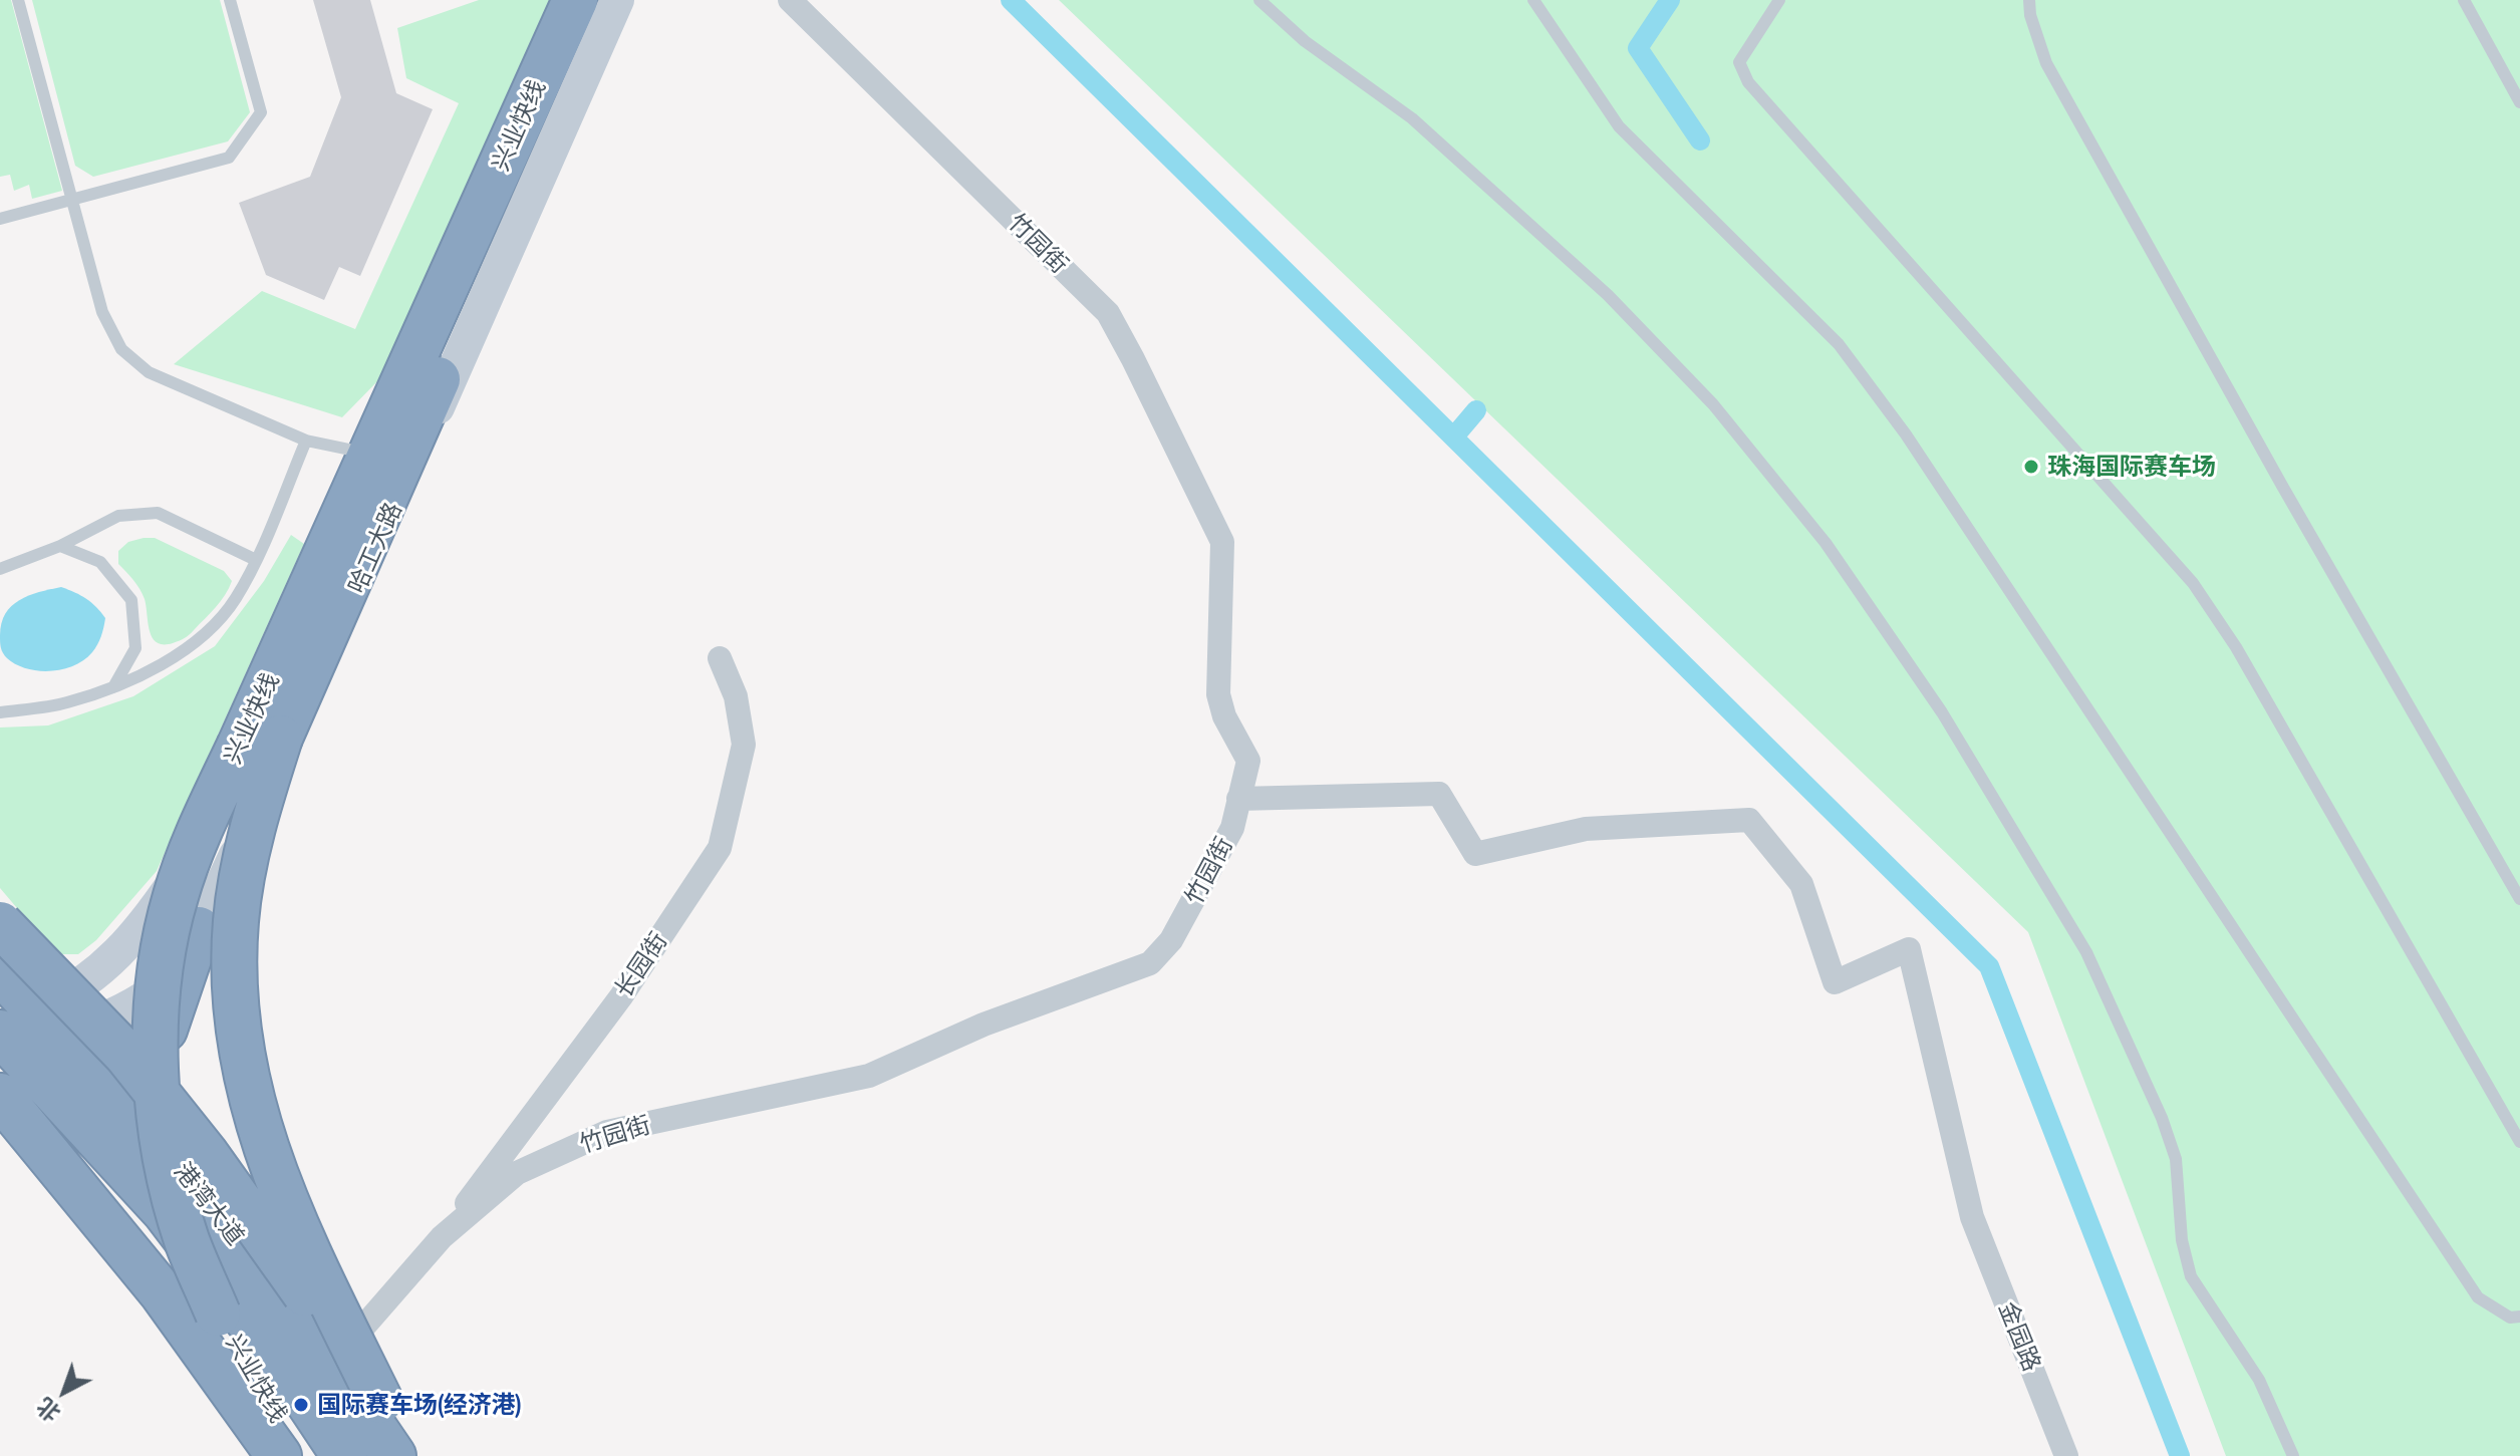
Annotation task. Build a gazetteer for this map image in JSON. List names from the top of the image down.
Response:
{
  "streets": {
    "highway": ["兴业快线", "港湾大道"],
    "street": [
      "竹园街",
      "哈工大路",
      "长园街",
      "金园路"
    ]
  },
  "crossings": [
    ["竹园街", "长园街"],
    ["竹园街", "港湾大道"],
    ["竹园街", "金园路"],
    ["哈工大路", "港湾大道"]
  ],
  "places": ["珠海国际赛车场", "国际赛车场(经济港)"],
  "north": "bottom left"
}
